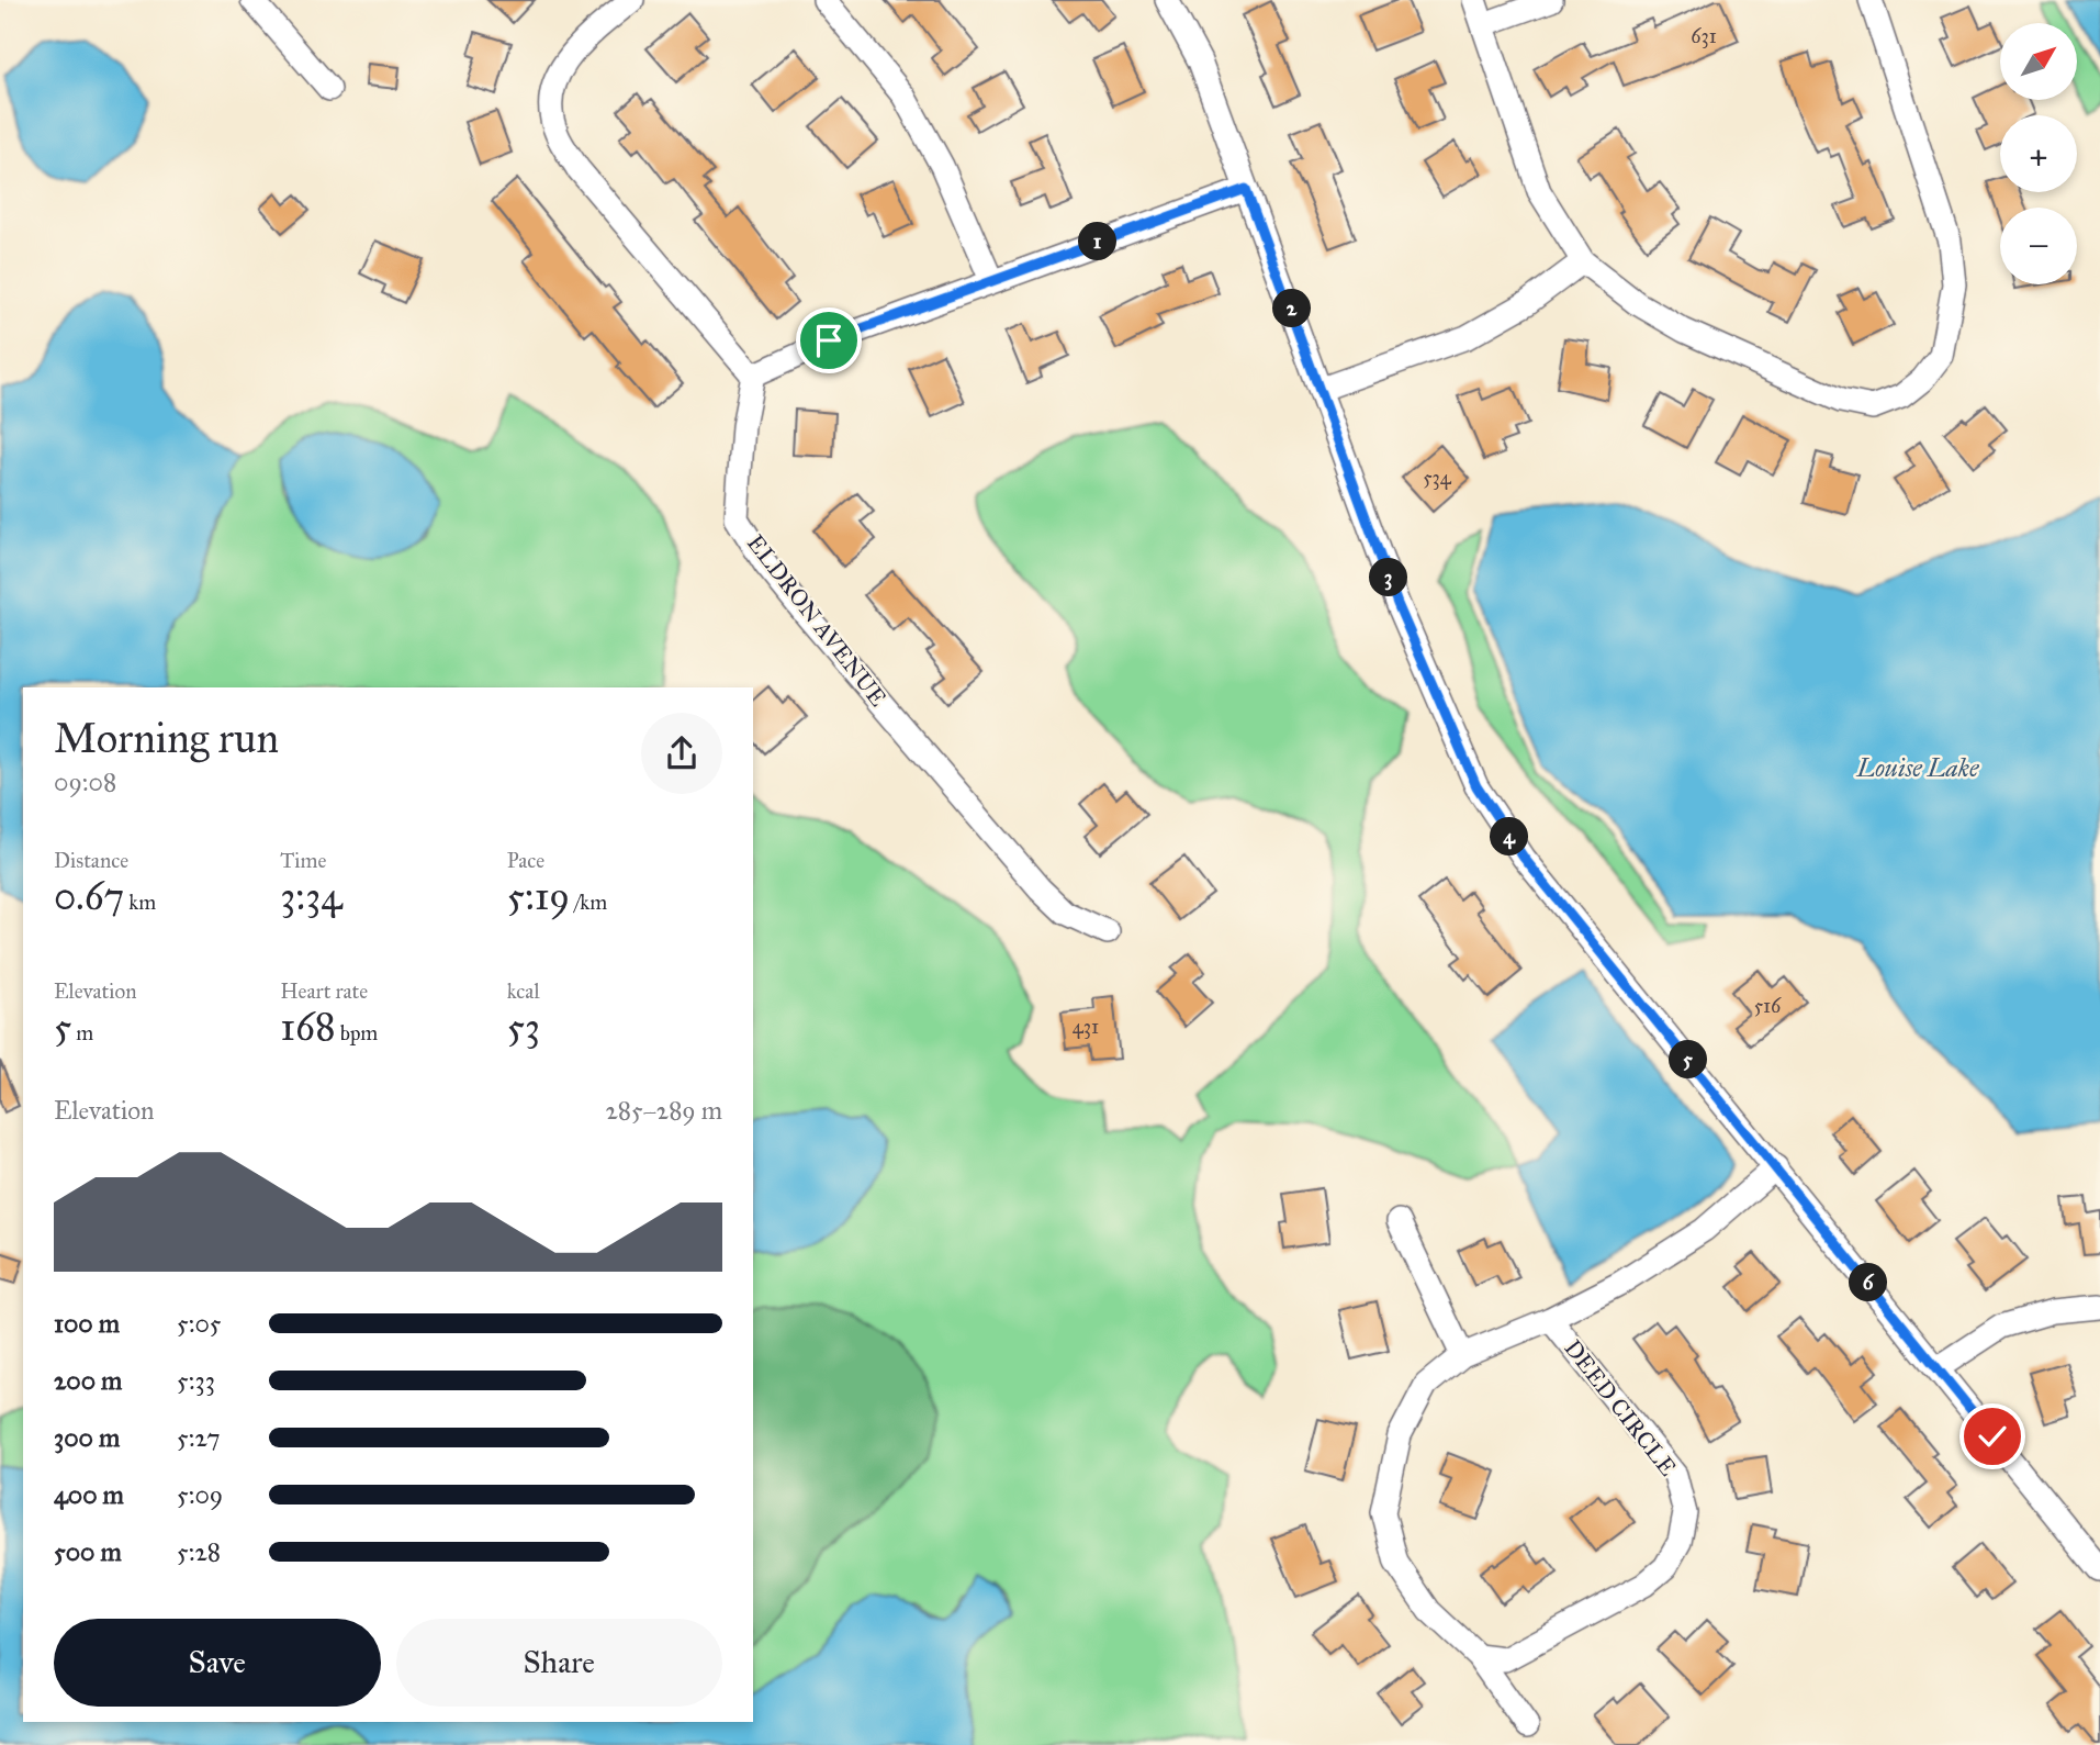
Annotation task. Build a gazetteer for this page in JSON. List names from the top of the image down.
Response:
{
  "streets": {
    "street": ["ELDRON AVENUE", "DEED CIRCLE"]
  },
  "water": ["Louise Lake"],
  "house_numbers": [
    "631",
    "534",
    "516",
    "431"
  ],
  "north": "top right",
  "page": {
    "map_buttons": ["+", "−"],
    "pins": [
      "1",
      "2",
      "3",
      "4",
      "5",
      "6"
    ],
    "heading": ["Morning run", "09:08"],
    "stats": [
      ["Distance", "0.67 km"],
      ["Time", "3:34"],
      ["Pace", "5:19 /km"],
      ["Elevation", "5 m"],
      ["Heart rate", "168 bpm"],
      ["kcal", "53"]
    ],
    "chart": ["Elevation", "285–289 m"],
    "list": [
      {
        "name": "100 m",
        "note": "5:05"
      },
      {
        "name": "200 m",
        "note": "5:33"
      },
      {
        "name": "300 m",
        "note": "5:27"
      },
      {
        "name": "400 m",
        "note": "5:09"
      },
      {
        "name": "500 m",
        "note": "5:28"
      }
    ],
    "buttons": ["Save", "Share"]
  }
}
